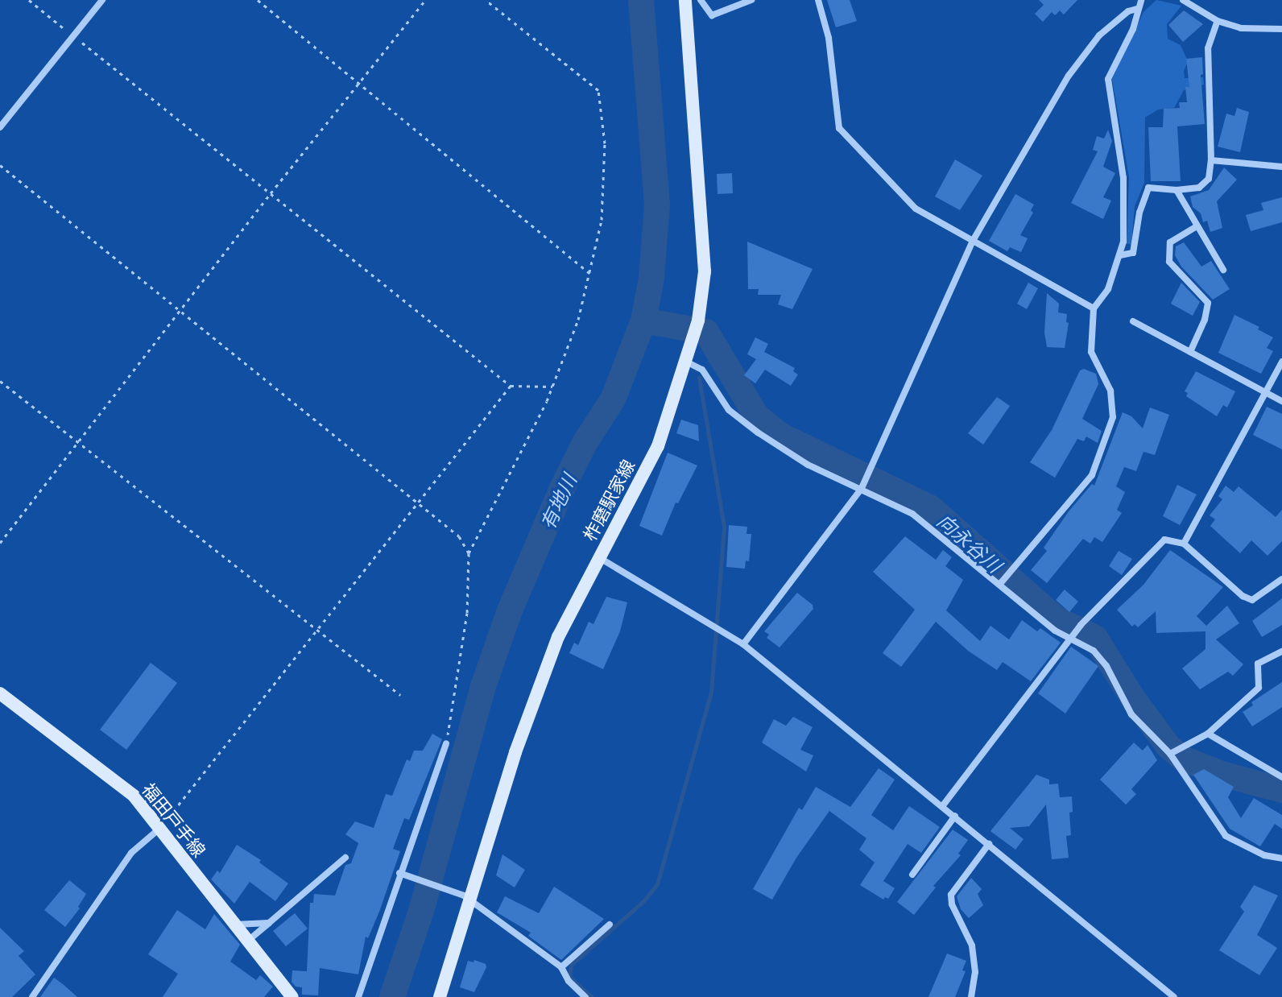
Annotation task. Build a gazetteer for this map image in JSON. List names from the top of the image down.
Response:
{
  "streets": {
    "main road": ["柞磨駅家線", "福田戸手線"]
  },
  "water": ["有地川", "向永谷川"]
}
